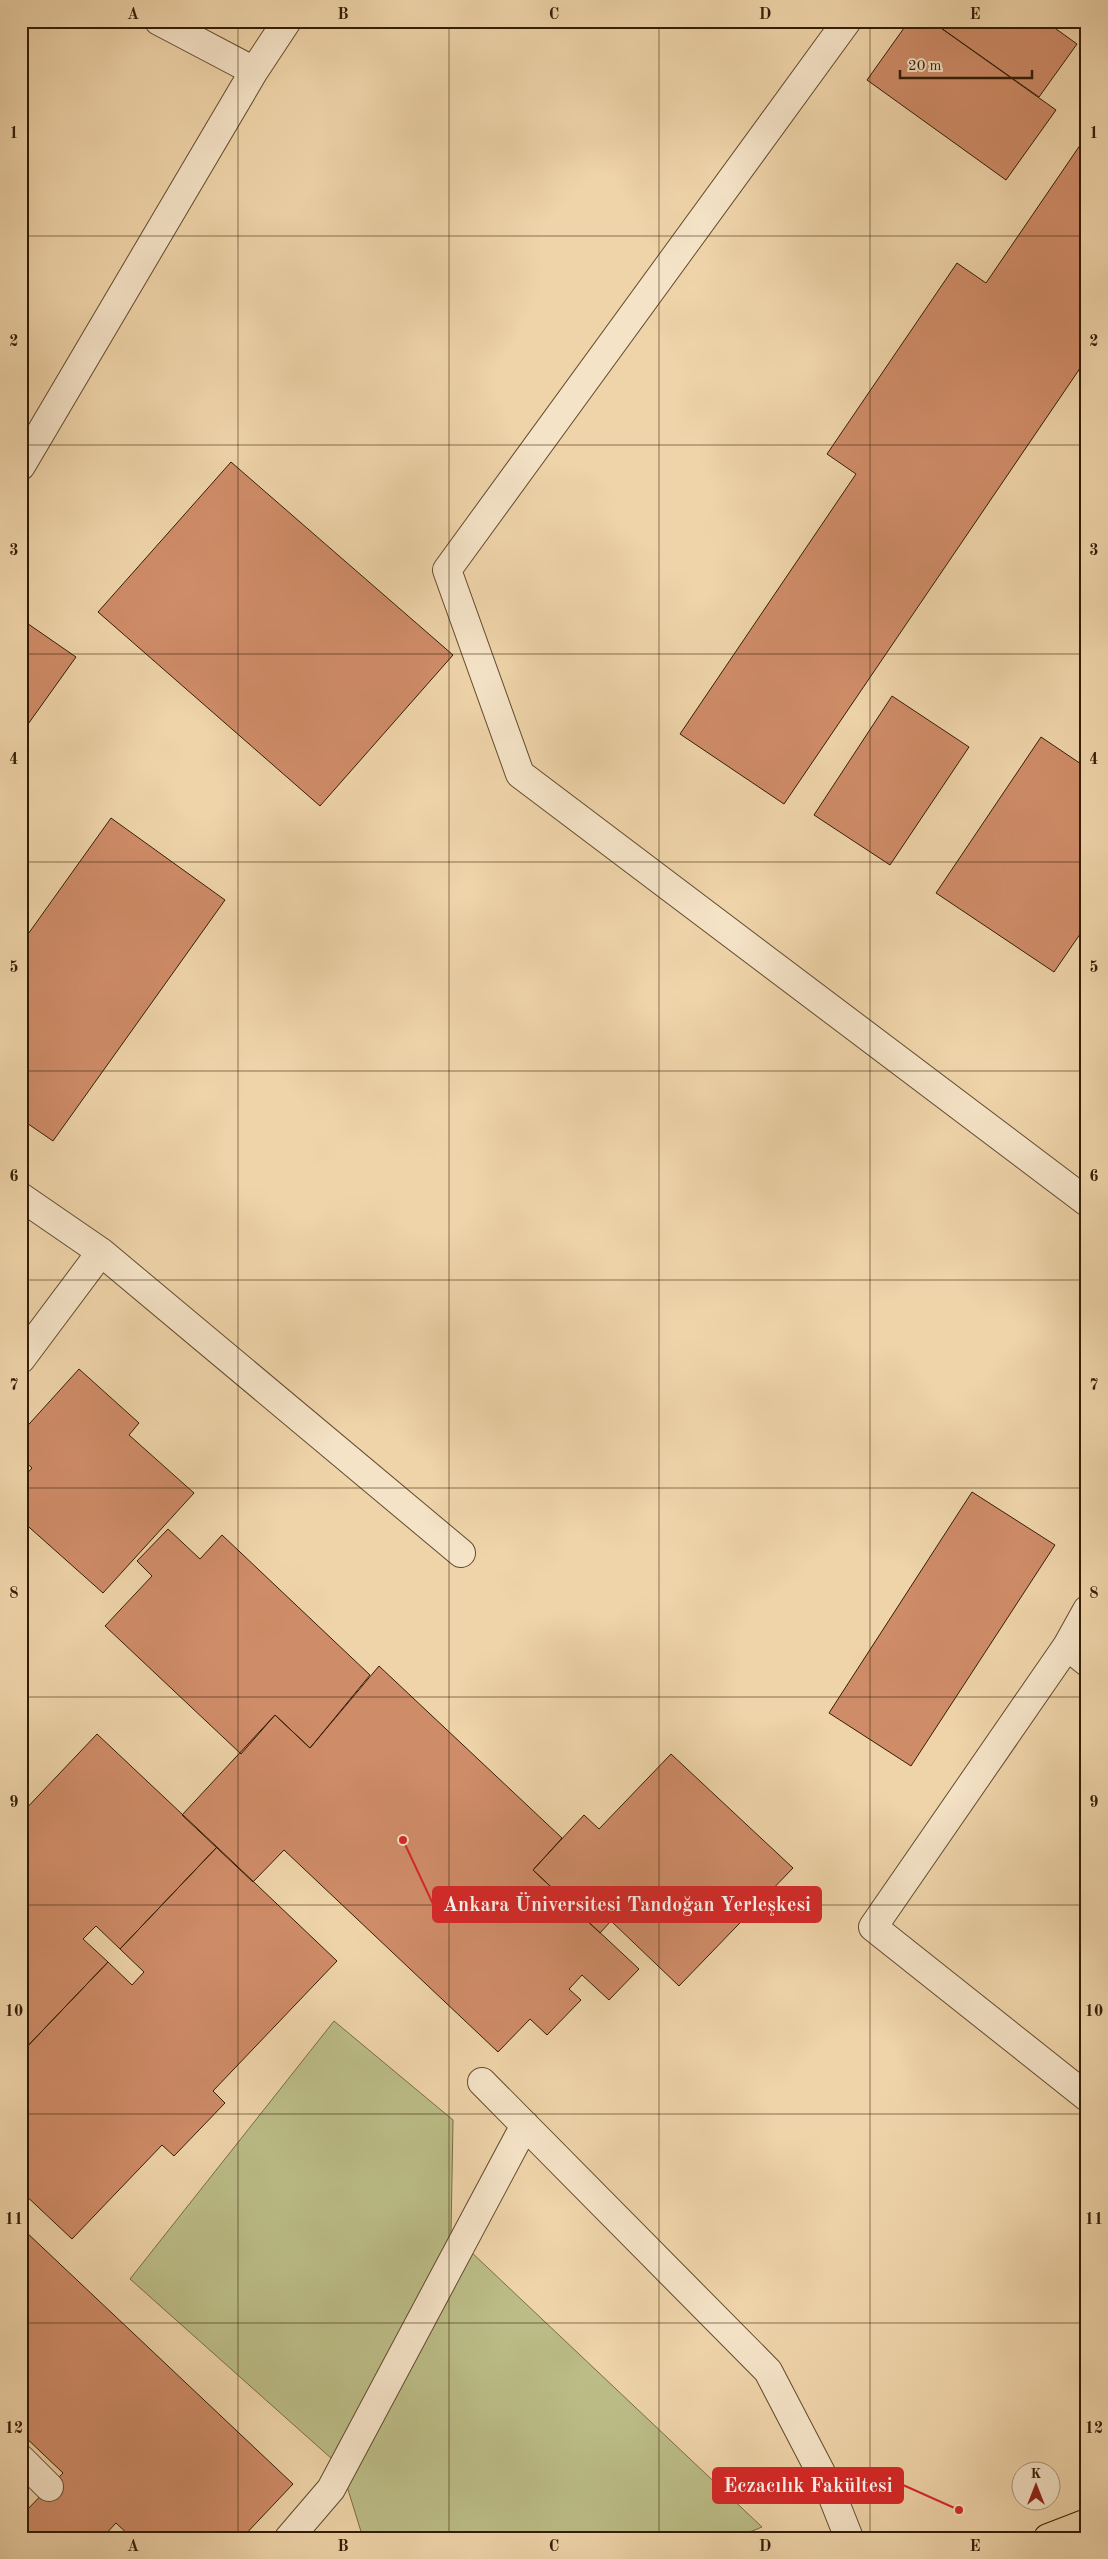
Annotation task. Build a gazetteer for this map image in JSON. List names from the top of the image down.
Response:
{
  "places": ["Ankara Üniversitesi Tandoğan Yerleşkesi", "Eczacılık Fakültesi"],
  "scale_bar": "20 m",
  "north": "top",
  "grid": {
    "columns": [
      "A",
      "B",
      "C",
      "D",
      "E"
    ],
    "rows": [
      "1",
      "2",
      "3",
      "4",
      "5",
      "6",
      "7",
      "8",
      "9",
      "10",
      "11",
      "12"
    ]
  }
}
